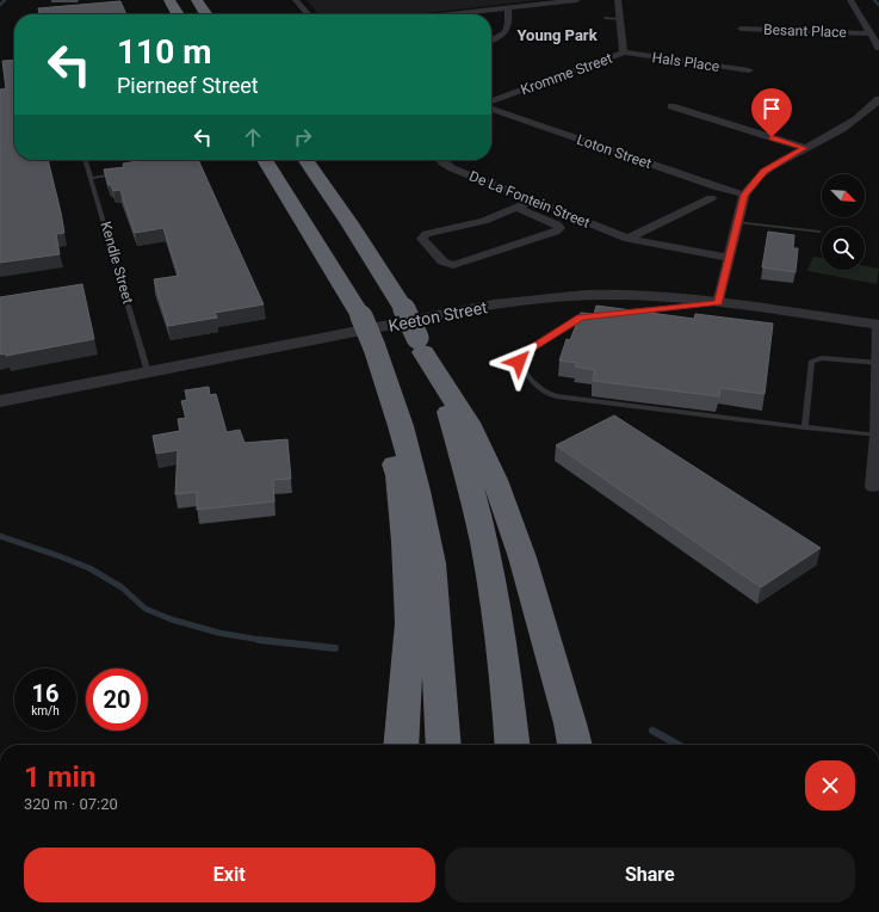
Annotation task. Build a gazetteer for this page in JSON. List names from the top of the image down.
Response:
{
  "streets": {
    "street": [
      "Besant Place",
      "Hals Place",
      "Kromme Street",
      "Loton Street",
      "De La Fontein Street",
      "Keeton Street"
    ],
    "lane": ["Kendle Street"]
  },
  "crossings": [
    ["Hals Place", "Kromme Street"],
    ["Kendle Street", "Keeton Street"]
  ],
  "districts": ["Young Park"],
  "north": "bottom right",
  "page": {
    "turn": ["110 m", "Pierneef Street"],
    "speed": "16 km/h",
    "limit": "20",
    "heading": ["1 min", "320 m · 07:20"],
    "buttons": ["Exit", "Share"]
  }
}
